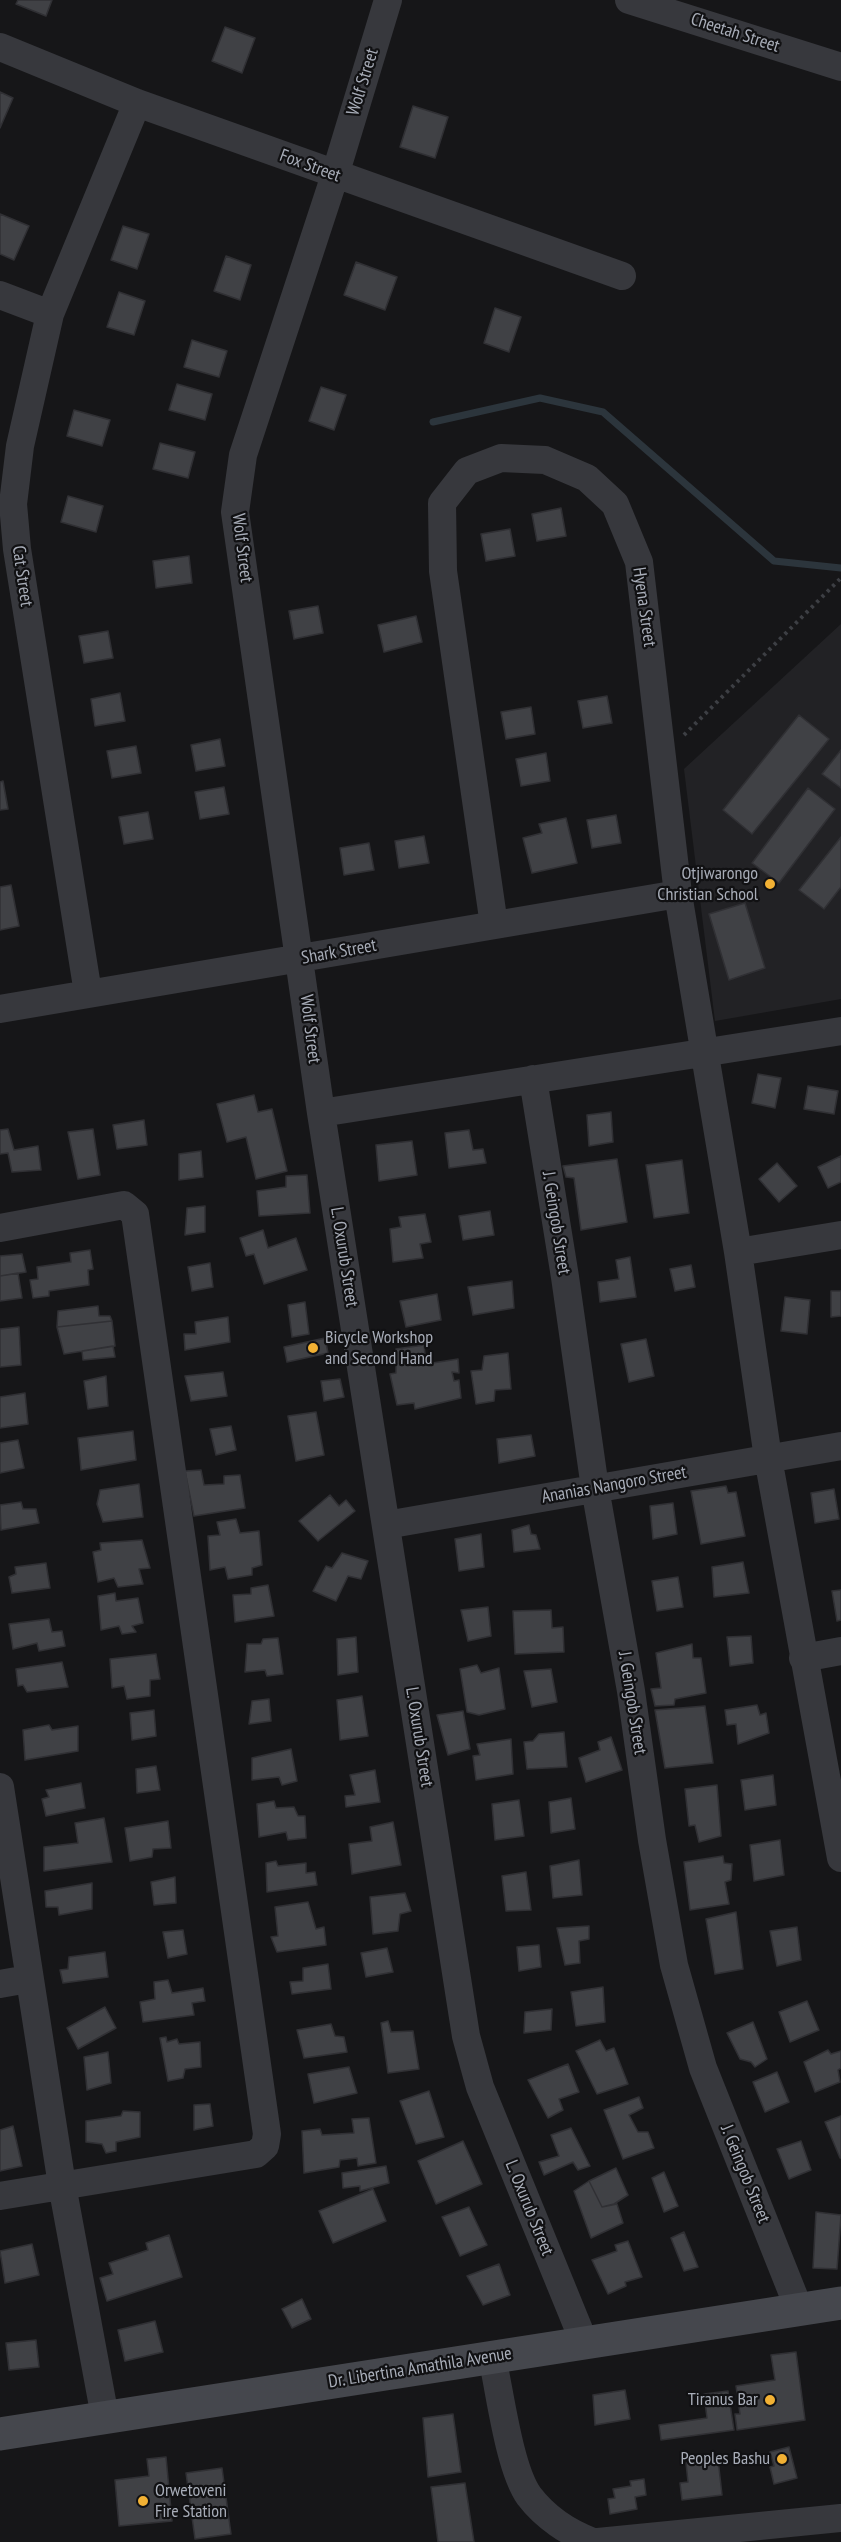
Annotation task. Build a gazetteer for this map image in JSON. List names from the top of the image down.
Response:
{
  "streets": {
    "street": [
      "Cheetah Street",
      "Wolf Street",
      "Fox Street",
      "Cat Street",
      "Hyena Street",
      "Shark Street",
      "J. Geingob Street",
      "L. Oxurub Street",
      "Ananias Nangoro Street",
      "Dr. Libertina Amathila Avenue"
    ]
  },
  "crossings": [
    ["Wolf Street", "Fox Street"],
    ["Wolf Street", "Shark Street"],
    ["Wolf Street", "L. Oxurub Street"],
    ["Fox Street", "Cat Street"],
    ["Cat Street", "Shark Street"],
    ["Hyena Street", "Shark Street"],
    ["Hyena Street", "Ananias Nangoro Street"],
    ["J. Geingob Street", "Ananias Nangoro Street"],
    ["J. Geingob Street", "Dr. Libertina Amathila Avenue"],
    ["L. Oxurub Street", "Ananias Nangoro Street"],
    ["L. Oxurub Street", "Dr. Libertina Amathila Avenue"]
  ],
  "places": [
    "Otjiwarongo Christian School",
    "Bicycle Workshop and Second Hand",
    "Tiranus Bar",
    "Peoples Bashu",
    "Orwetoveni Fire Station"
  ]
}
